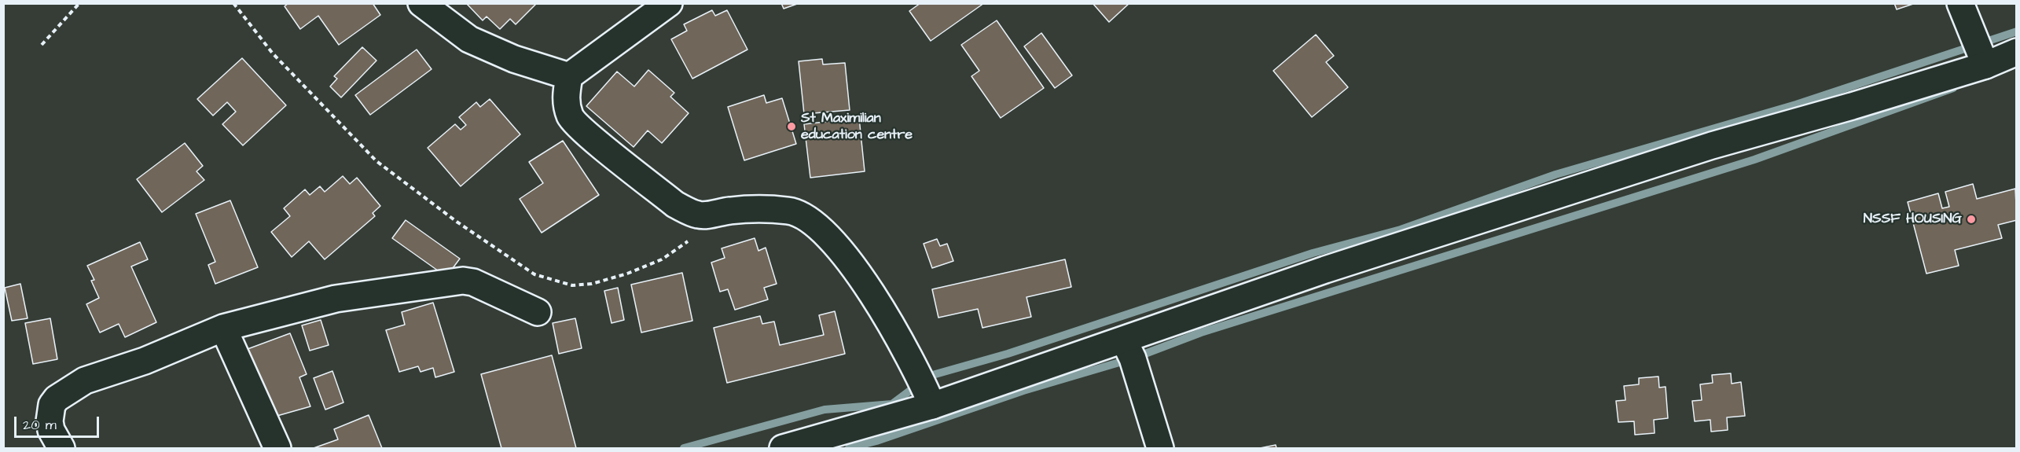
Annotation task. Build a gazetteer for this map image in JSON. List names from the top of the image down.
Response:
{
  "places": ["St Maximilian education centre", "NSSF HOUSING"],
  "scale_bar": "20 m"
}
